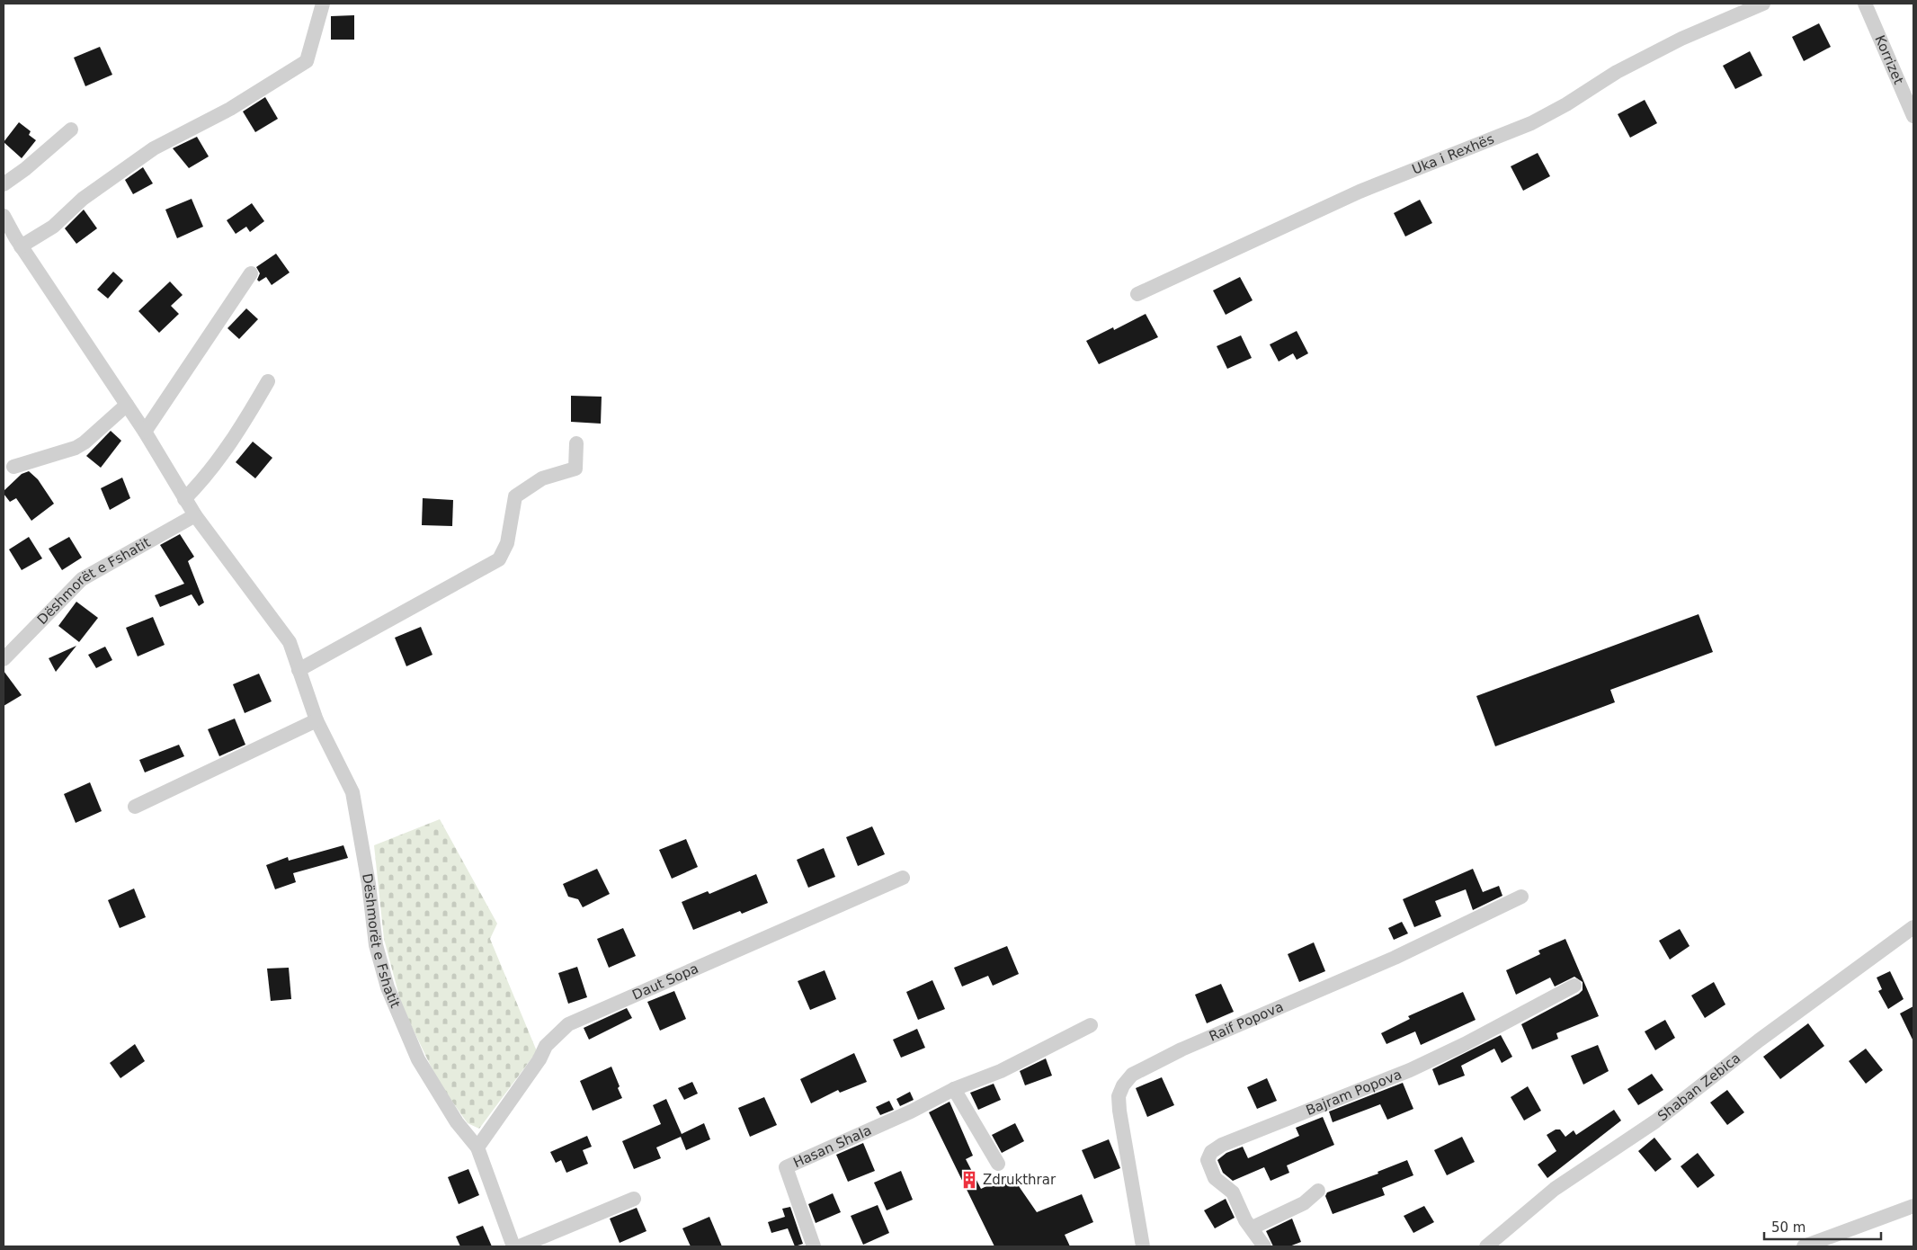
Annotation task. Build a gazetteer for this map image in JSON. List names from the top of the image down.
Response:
{
  "streets": {
    "street": [
      "Korrizet",
      "Uka i Rexhës",
      "Dëshmorët e Fshatit",
      "Daut Sopa",
      "Raif Popova",
      "Shaban Zebica",
      "Bajram Popova",
      "Hasan Shala"
    ]
  },
  "crossings": [
    ["Dëshmorët e Fshatit", "Daut Sopa"]
  ],
  "places": {
    "building": ["Zdrukthrar"]
  },
  "scale_bar": "50 m"
}
